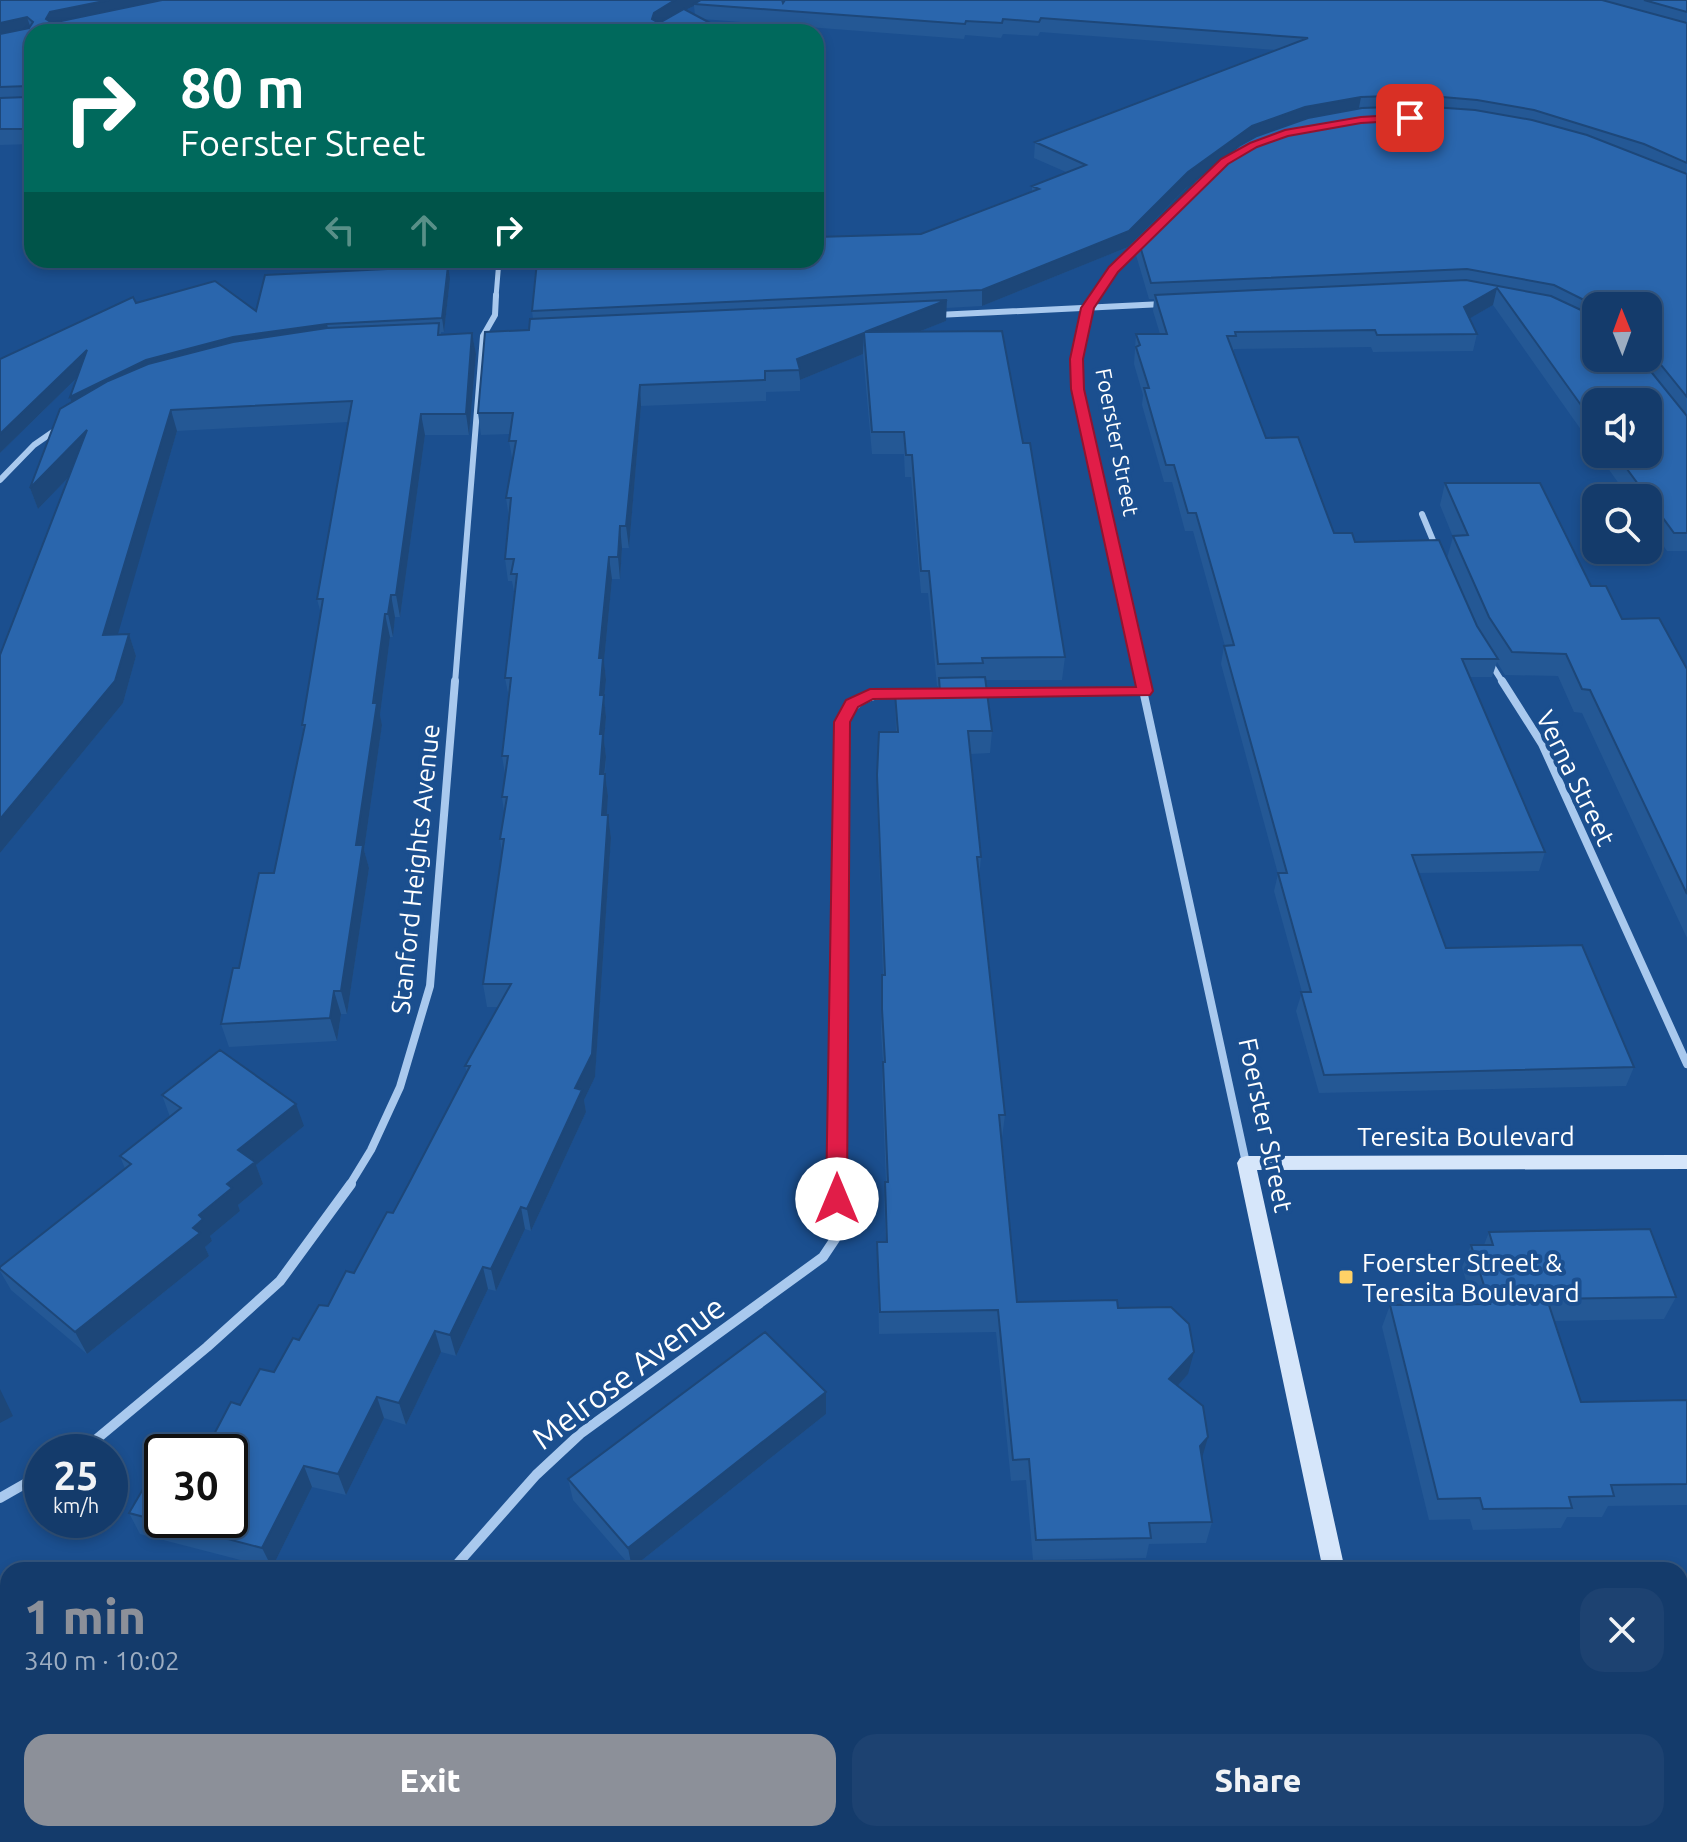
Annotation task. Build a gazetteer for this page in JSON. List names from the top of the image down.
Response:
{
  "streets": {
    "street": [
      "Foerster Street",
      "Verna Street",
      "Stanford Heights Avenue",
      "Teresita Boulevard",
      "Melrose Avenue"
    ]
  },
  "crossings": [
    ["Foerster Street", "Teresita Boulevard"]
  ],
  "places": {
    "transit": ["Foerster Street & Teresita Boulevard"]
  },
  "north": "top",
  "page": {
    "turn": ["80 m", "Foerster Street"],
    "speed": "25 km/h",
    "limit": "30",
    "heading": ["1 min", "340 m · 10:02"],
    "buttons": ["Exit", "Share"]
  }
}
